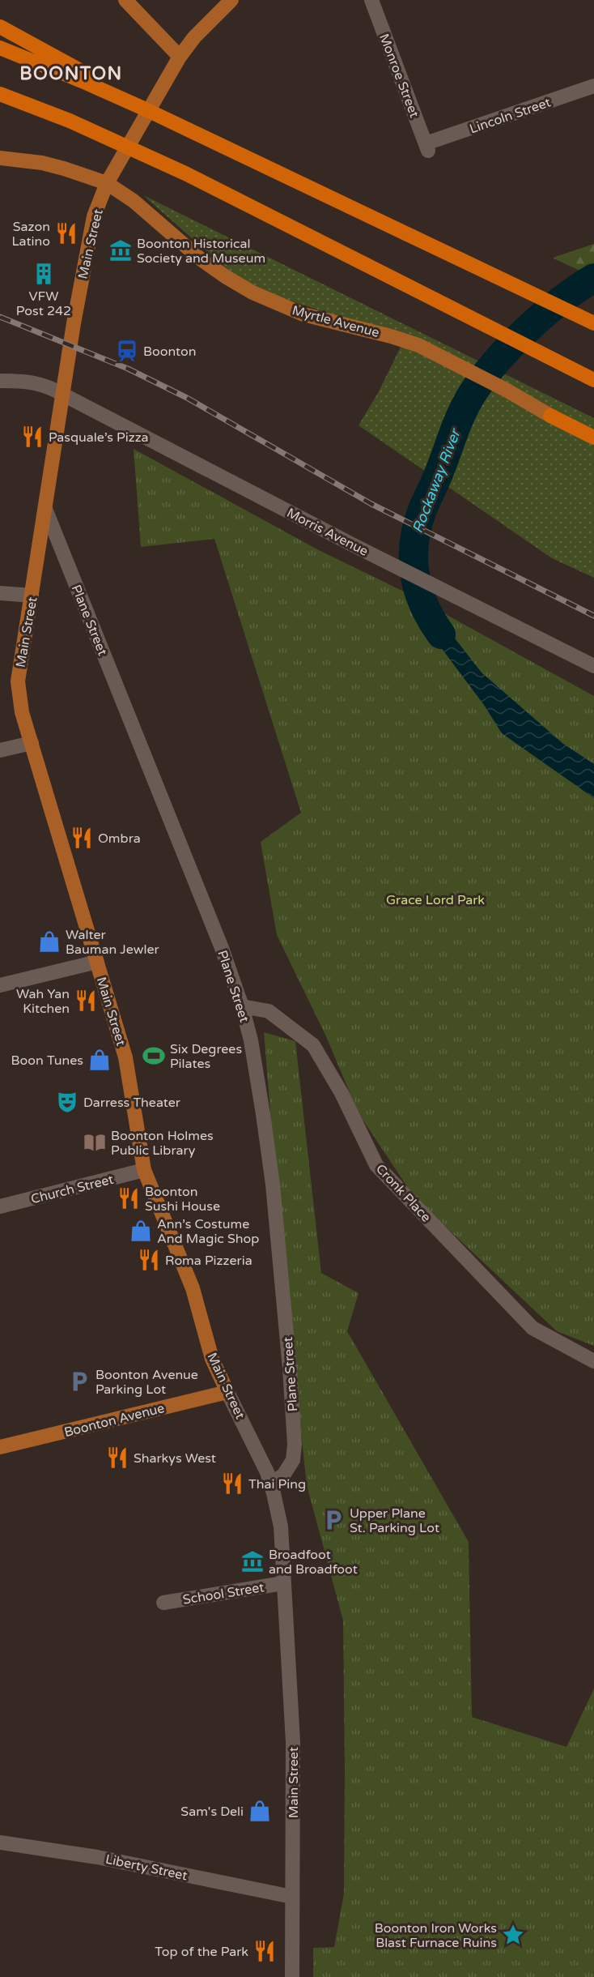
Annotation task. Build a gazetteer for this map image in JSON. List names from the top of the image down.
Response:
{
  "streets": {
    "main road": ["Main Street", "Myrtle Avenue", "Boonton Avenue"],
    "street": [
      "Monroe Street",
      "Lincoln Street",
      "Morris Avenue",
      "Plane Street",
      "Church Street",
      "Cronk Place",
      "School Street",
      "Liberty Street"
    ]
  },
  "crossings": [
    ["Monroe Street", "Lincoln Street"],
    ["Main Street", "Myrtle Avenue"],
    ["Main Street", "Morris Avenue"],
    ["Main Street", "Plane Street"],
    ["Main Street", "Church Street"],
    ["Main Street", "Boonton Avenue"],
    ["Main Street", "School Street"],
    ["Main Street", "Liberty Street"],
    ["Plane Street", "Cronk Place"]
  ],
  "districts": ["BOONTON"],
  "water": ["Rockaway River"],
  "parks": ["Grace Lord Park"],
  "places": {
    "restaurant": [
      "Sazon Latino",
      "Pasquale’s Pizza",
      "Ombra",
      "Wah Yan Kitchen",
      "Boonton Sushi House",
      "Roma Pizzeria",
      "Sharkys West",
      "Thai Ping",
      "Top of the Park"
    ],
    "museum": ["Boonton Historical Society and Museum", "Broadfoot and Broadfoot"],
    "building": ["VFW Post 242"],
    "station": ["Boonton"],
    "shop": [
      "Walter Bauman Jewler",
      "Boon Tunes",
      "Ann’s Costume And Magic Shop",
      "Sam's Deli"
    ],
    "sports": ["Six Degrees Pilates"],
    "theatre": ["Darress Theater"],
    "library": ["Boonton Holmes Public Library"],
    "parking": ["Boonton Avenue Parking Lot", "Upper Plane St. Parking Lot"],
    "place": ["Boonton Iron Works Blast Furnace Ruins"]
  }
}
